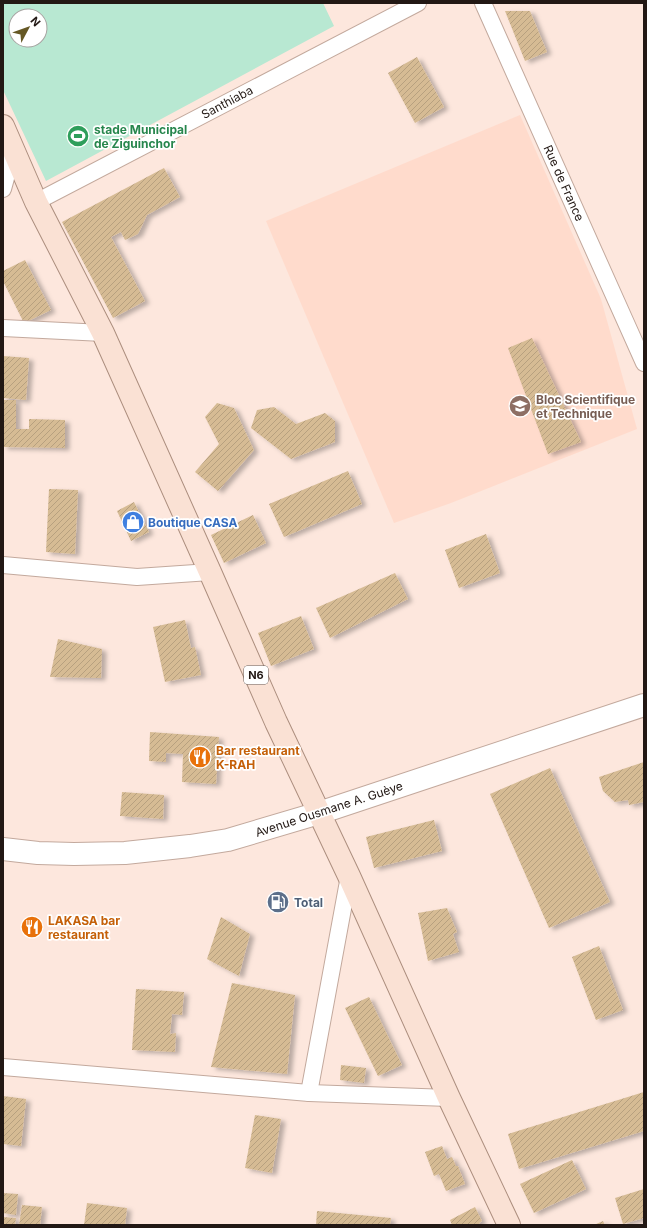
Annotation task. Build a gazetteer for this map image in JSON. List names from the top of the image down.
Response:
{
  "streets": {
    "main road": ["N6"],
    "street": ["Santhiaba", "Rue de France", "Avenue Ousmane A. Guèye"]
  },
  "crossings": [
    ["Santhiaba", "N6"],
    ["N6", "Avenue Ousmane A. Guèye"]
  ],
  "places": {
    "sports": ["stade Municipal de Ziguinchor"],
    "school or university": ["Bloc Scientifique et Technique"],
    "shop": ["Boutique CASA"],
    "restaurant": ["Bar restaurant K-RAH", "LAKASA bar restaurant"],
    "fuel station": ["Total"]
  },
  "north": "top right"
}
